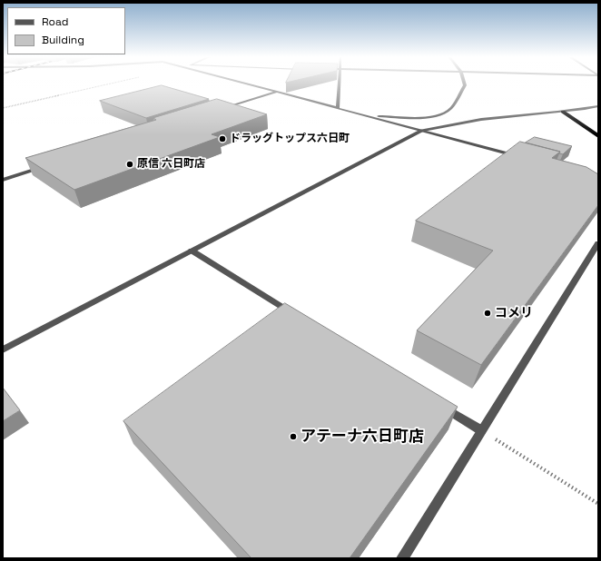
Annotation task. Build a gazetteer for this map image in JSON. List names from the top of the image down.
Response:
{
  "places": [
    "ドラッグトップス六日町",
    "原信 六日町店",
    "コメリ",
    "アテーナ六日町店"
  ],
  "legend": ["Road", "Building"]
}
